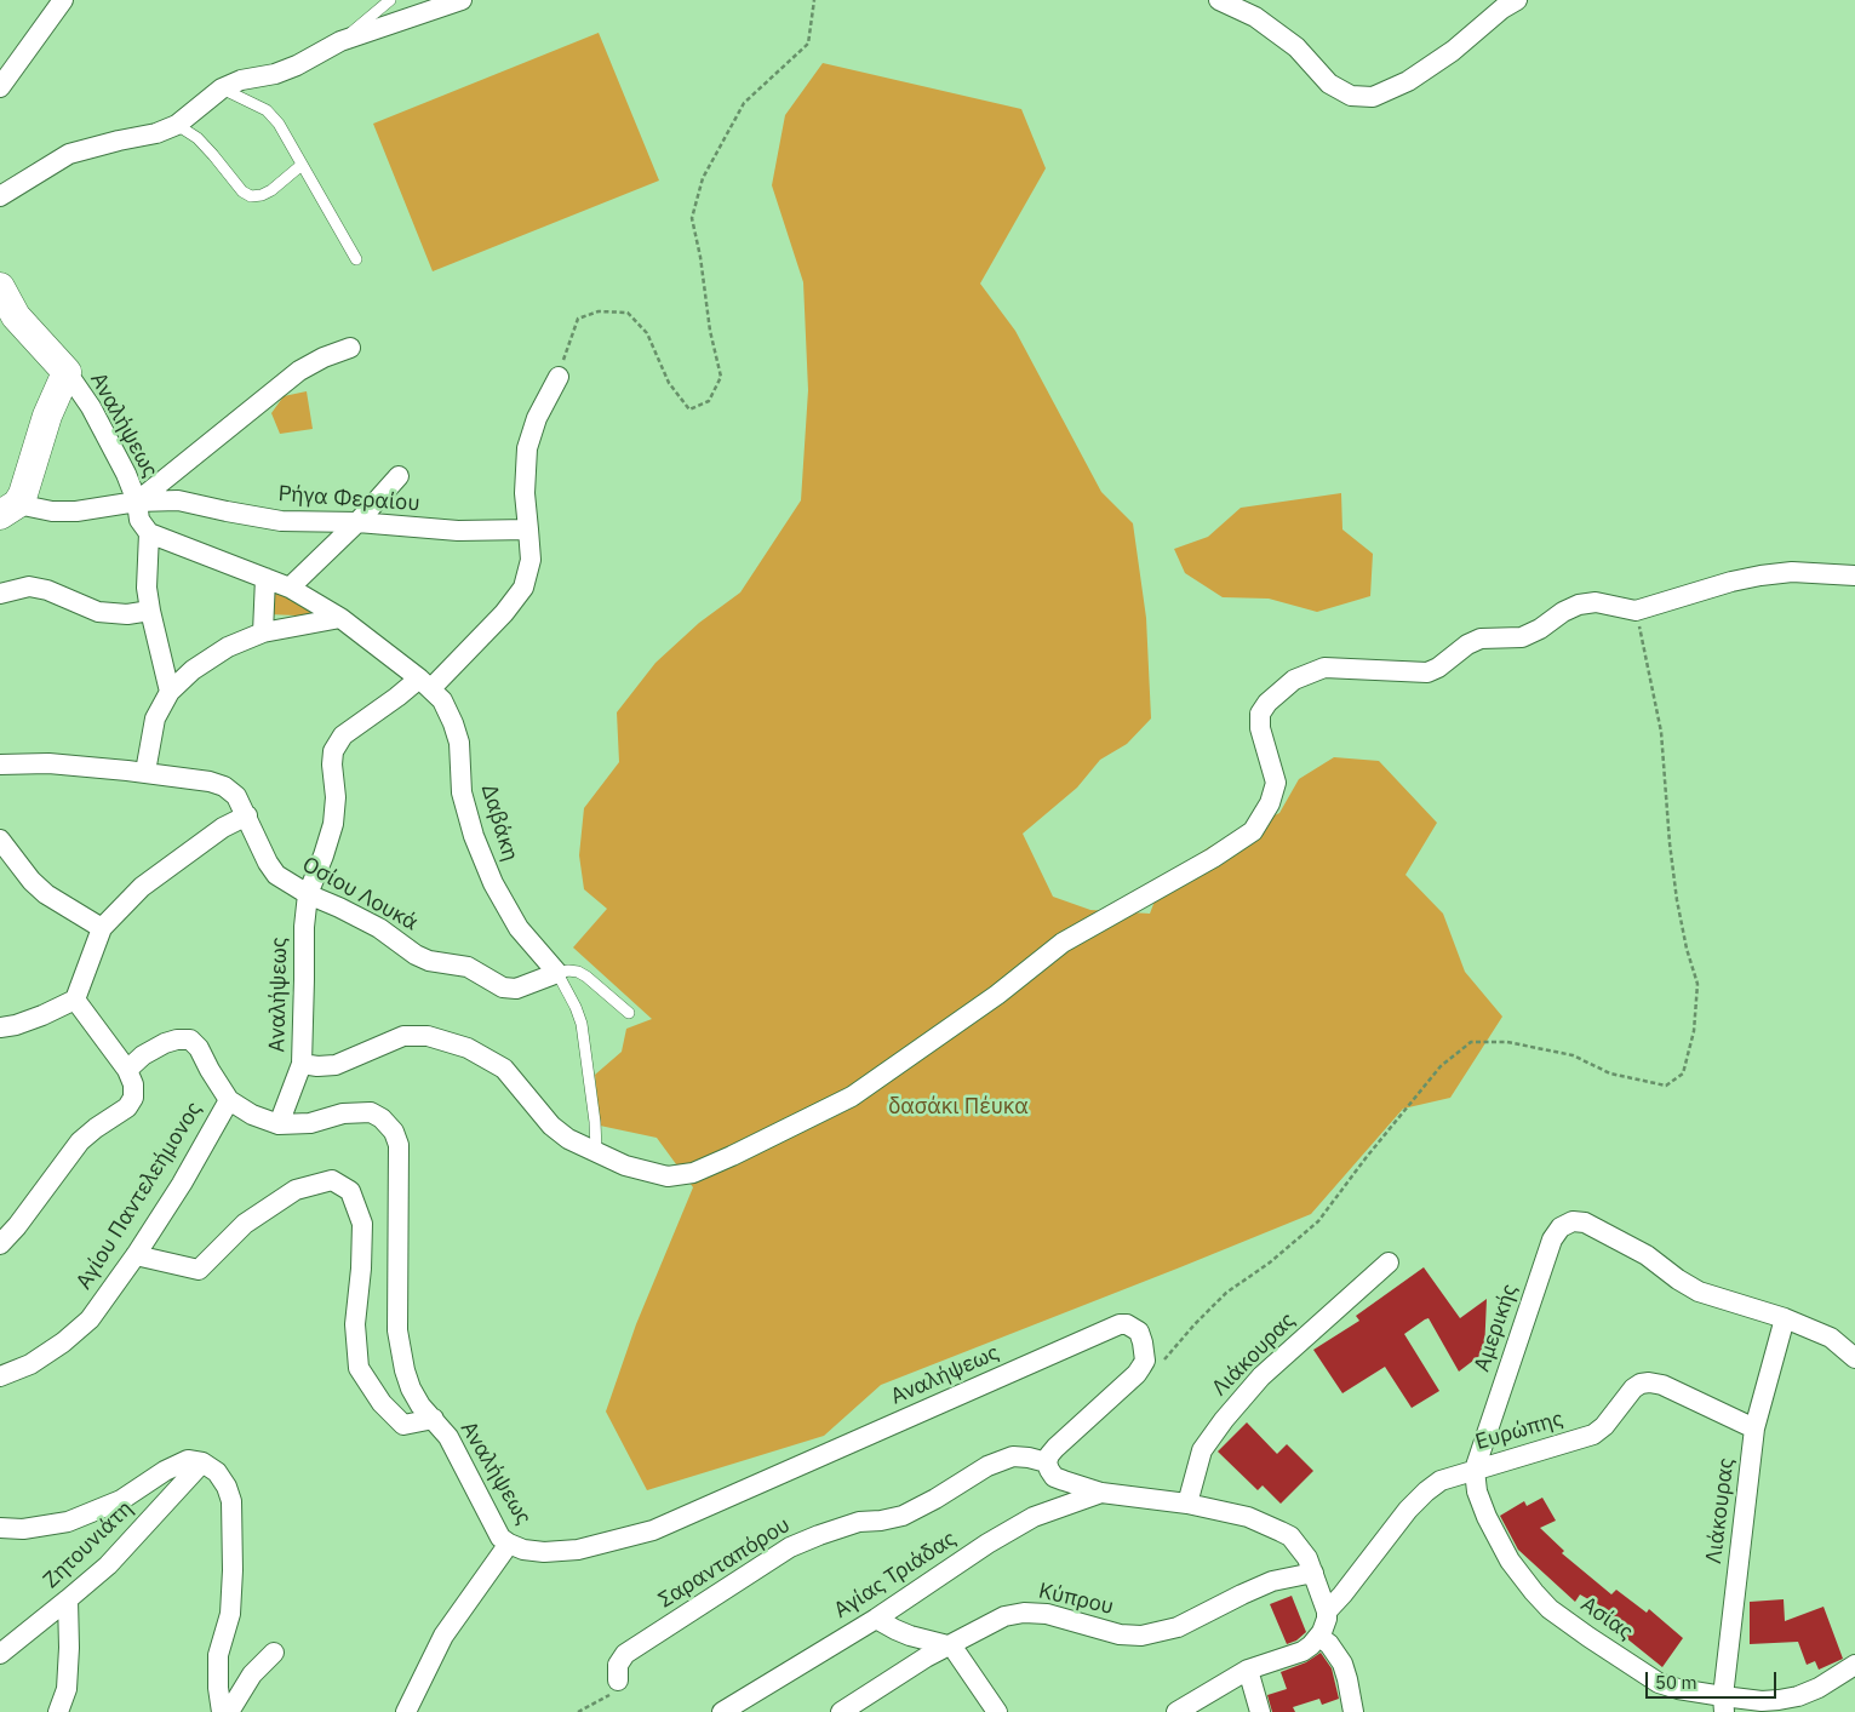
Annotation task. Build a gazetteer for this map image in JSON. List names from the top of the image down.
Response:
{
  "streets": {
    "street": [
      "Αναλήψεως",
      "Ρήγα Φεραίου",
      "Δαβάκη",
      "Οσίου Λουκά",
      "Αγίου Παντελεήμονος",
      "Αμερικής",
      "Λιάκουρας",
      "Ευρώπης",
      "Ζητουνιάτη",
      "Σαρανταπόρου",
      "Αγίας Τριάδας",
      "Κύπρου",
      "Ασίας"
    ]
  },
  "crossings": [
    ["Αναλήψεως", "Ρήγα Φεραίου"],
    ["Αναλήψεως", "Δαβάκη"],
    ["Αναλήψεως", "Οσίου Λουκά"],
    ["Δαβάκη", "Οσίου Λουκά"],
    ["Αμερικής", "Λιάκουρας"],
    ["Αμερικής", "Ευρώπης"],
    ["Αμερικής", "Ασίας"],
    ["Λιάκουρας", "Ευρώπης"],
    ["Λιάκουρας", "Ασίας"],
    ["Ευρώπης", "Ασίας"]
  ],
  "parks": ["δασάκι Πέυκα"],
  "scale_bar": "50 m"
}
